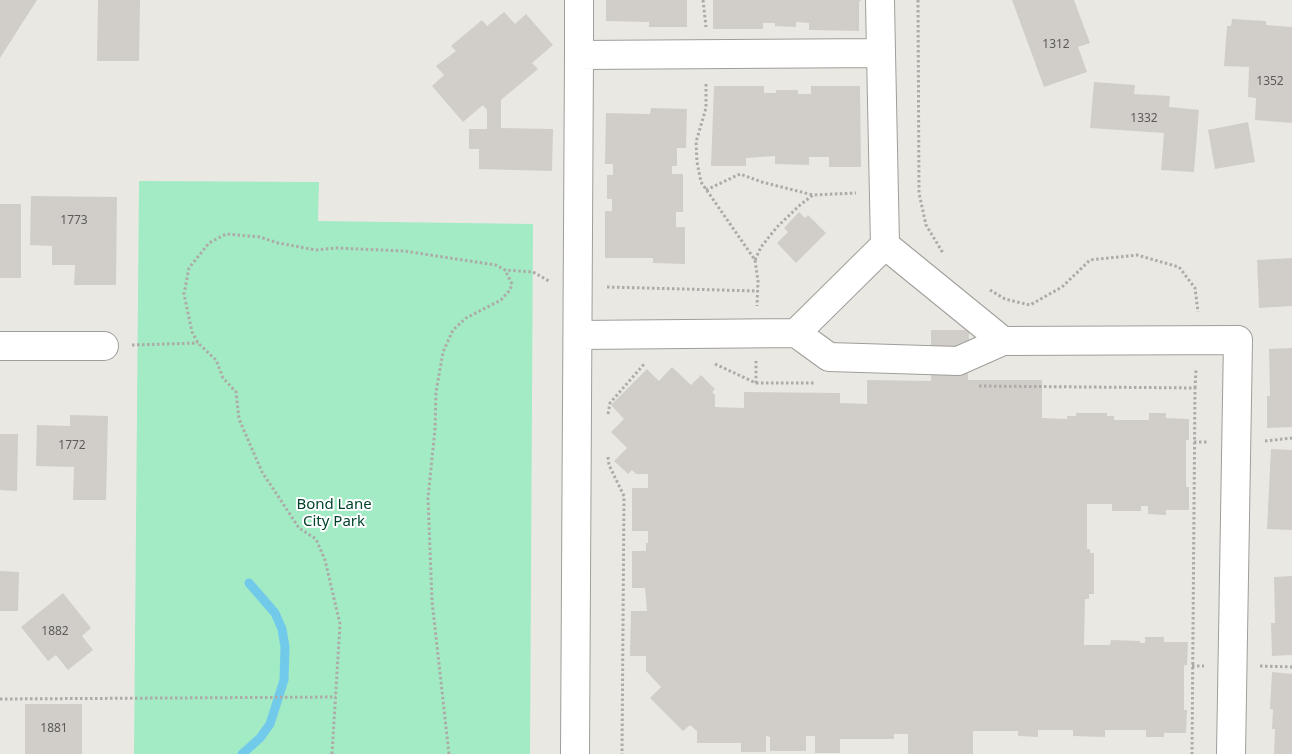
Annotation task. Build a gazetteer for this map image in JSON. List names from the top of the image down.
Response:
{
  "parks": ["Bond Lane City Park"],
  "house_numbers": [
    "1312",
    "1352",
    "1332",
    "1773",
    "1772",
    "1882",
    "1881"
  ]
}
